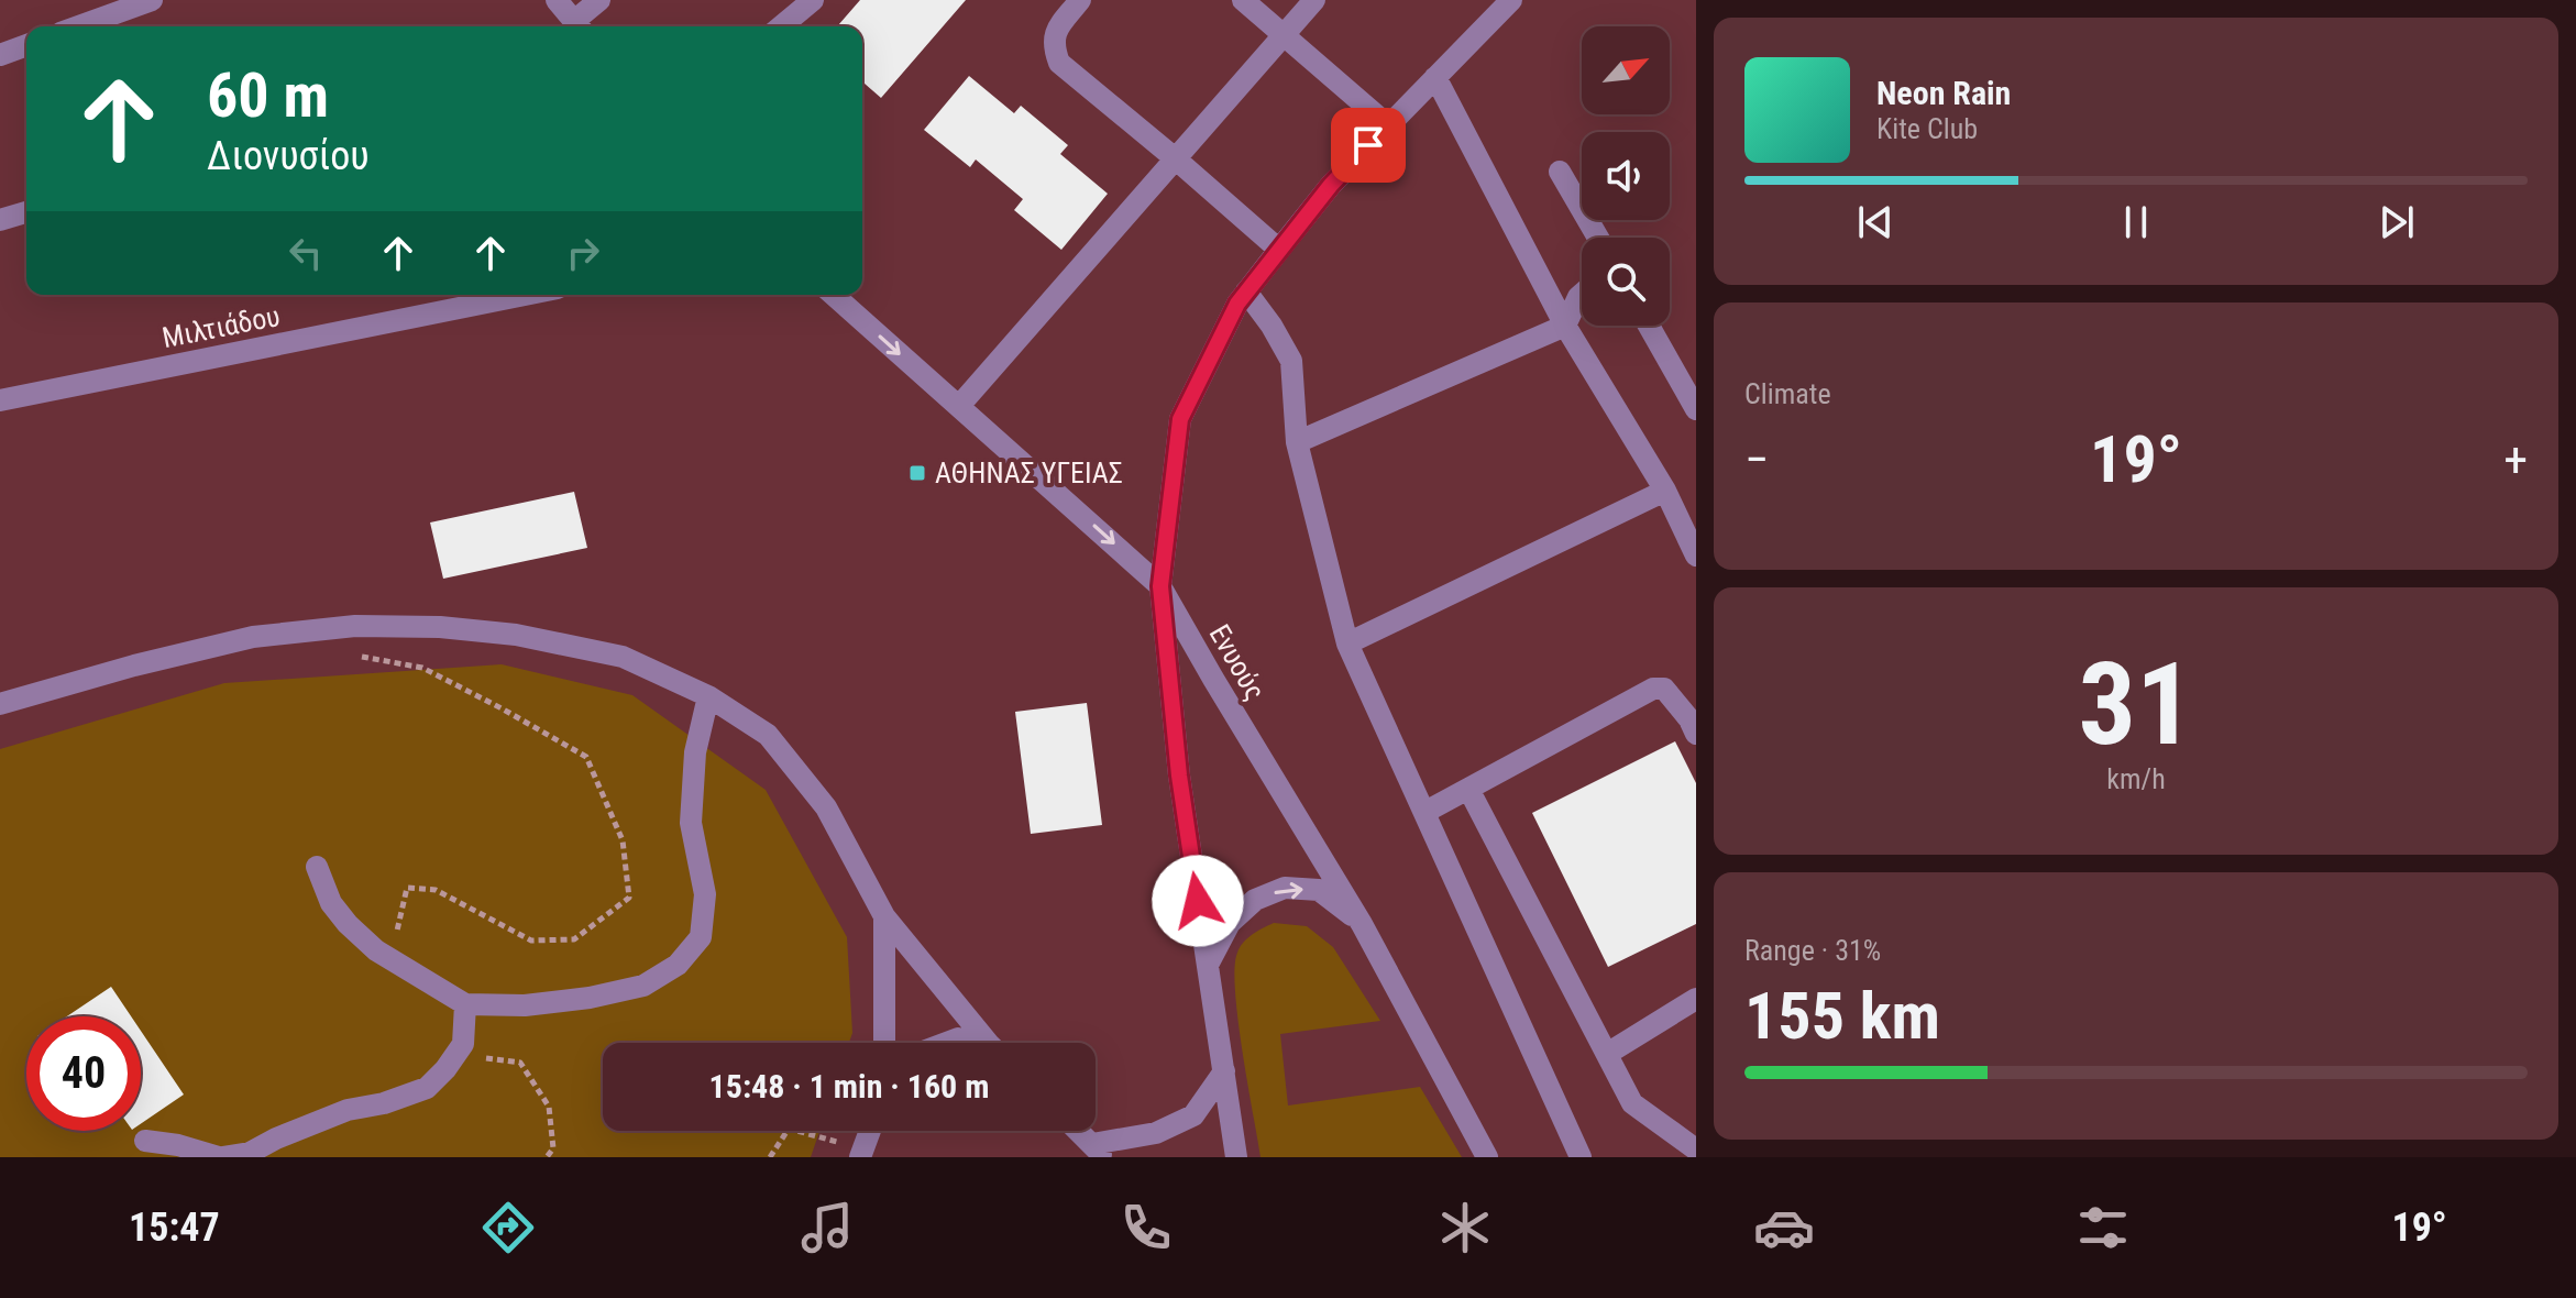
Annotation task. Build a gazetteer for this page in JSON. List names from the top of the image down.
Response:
{
  "streets": {
    "street": ["Μιλτιάδου", "Ενυούς"]
  },
  "one_way": ["Ενυούς"],
  "places": {
    "transit": ["ΑΘΗΝΑΣ ΥΓΕΙΑΣ"]
  },
  "north": "top right",
  "page": {
    "turn": ["60 m", "Διονυσίου"],
    "song": ["Neon Rain", "Kite Club"],
    "tile": [
      "Climate",
      ["31", "km/h"],
      ["Range · 31%", "155 km"]
    ],
    "heat": ["−", "19°", "+"],
    "limit": "40",
    "trip": "15:48 · 1 min · 160 m",
    "tabs": ["15:47", "19°"]
  }
}
